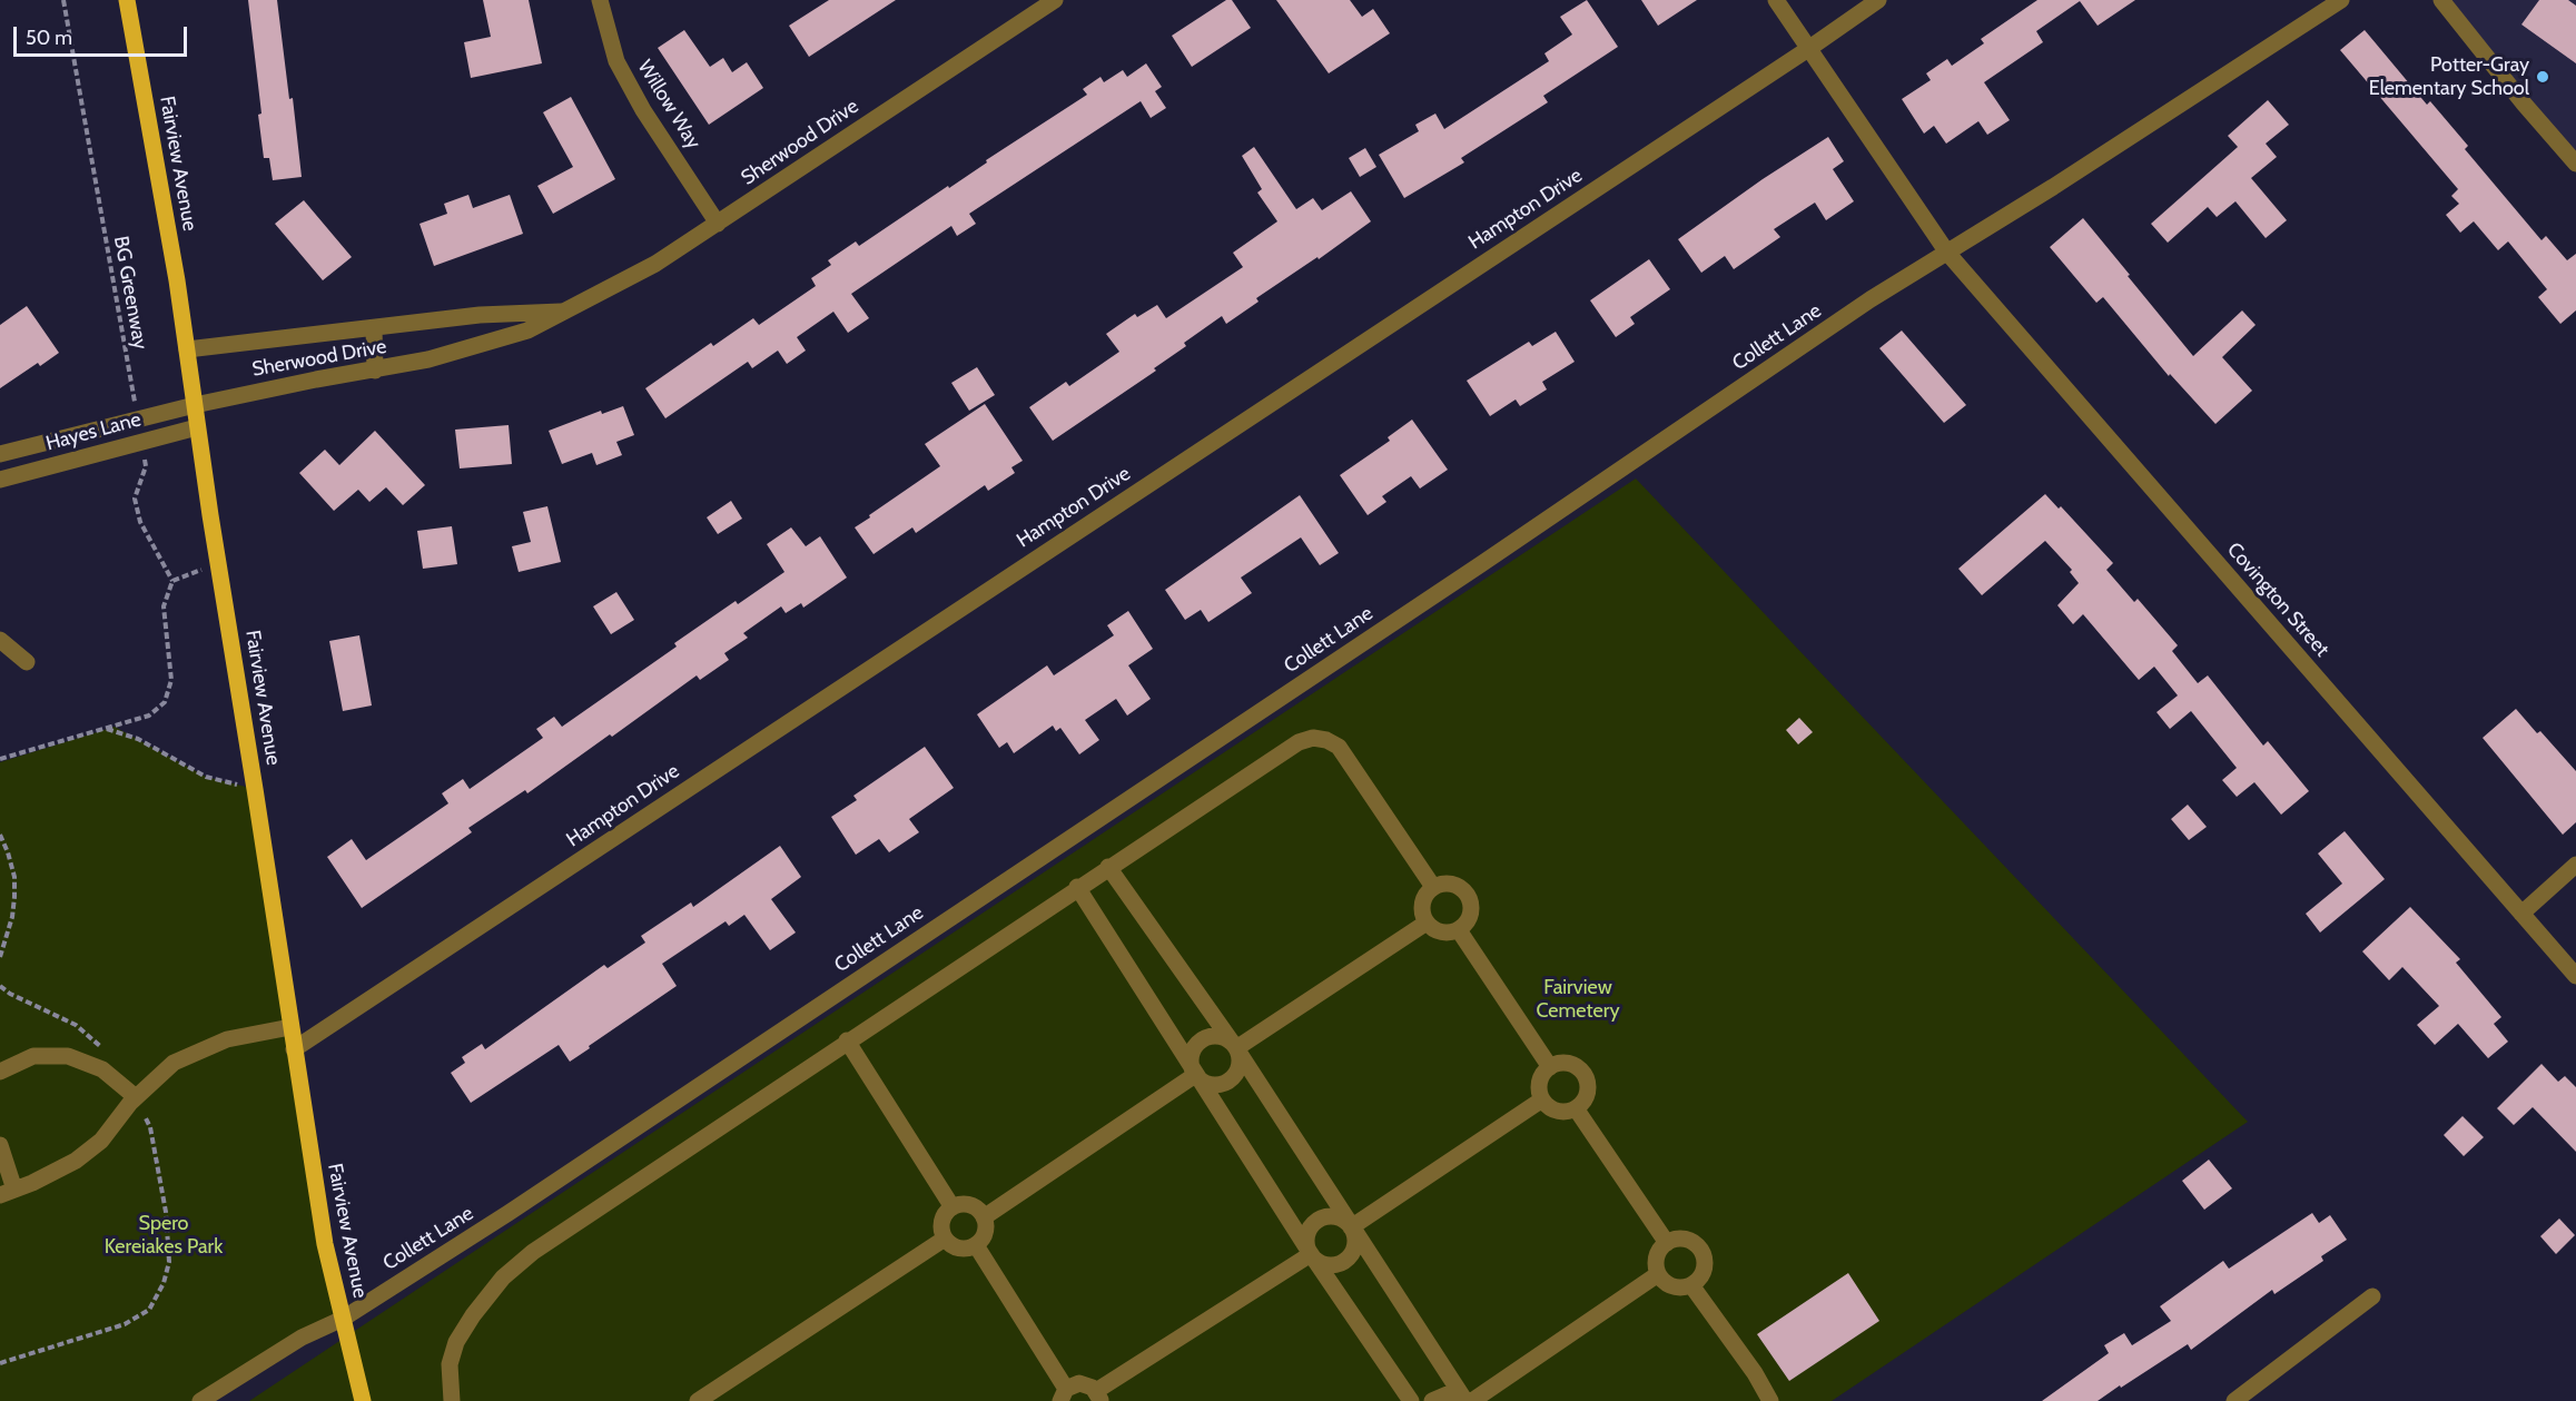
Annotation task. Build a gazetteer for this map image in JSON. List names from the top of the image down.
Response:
{
  "streets": {
    "main road": ["Fairview Avenue"],
    "street": [
      "Willow Way",
      "Sherwood Drive",
      "Hampton Drive",
      "Collett Lane",
      "Hayes Lane",
      "Covington Street"
    ],
    "path": ["BG Greenway"]
  },
  "crossings": [
    ["Willow Way", "Sherwood Drive"],
    ["Sherwood Drive", "Fairview Avenue"],
    ["Sherwood Drive", "Hayes Lane"],
    ["Fairview Avenue", "Hampton Drive"],
    ["Fairview Avenue", "Collett Lane"],
    ["Fairview Avenue", "Hayes Lane"],
    ["Hampton Drive", "Covington Street"],
    ["BG Greenway", "Hayes Lane"],
    ["Collett Lane", "Covington Street"]
  ],
  "parks": ["Fairview Cemetery", "Spero Kereiakes Park"],
  "places": ["Potter-Gray Elementary School"],
  "scale_bar": "50 m"
}
